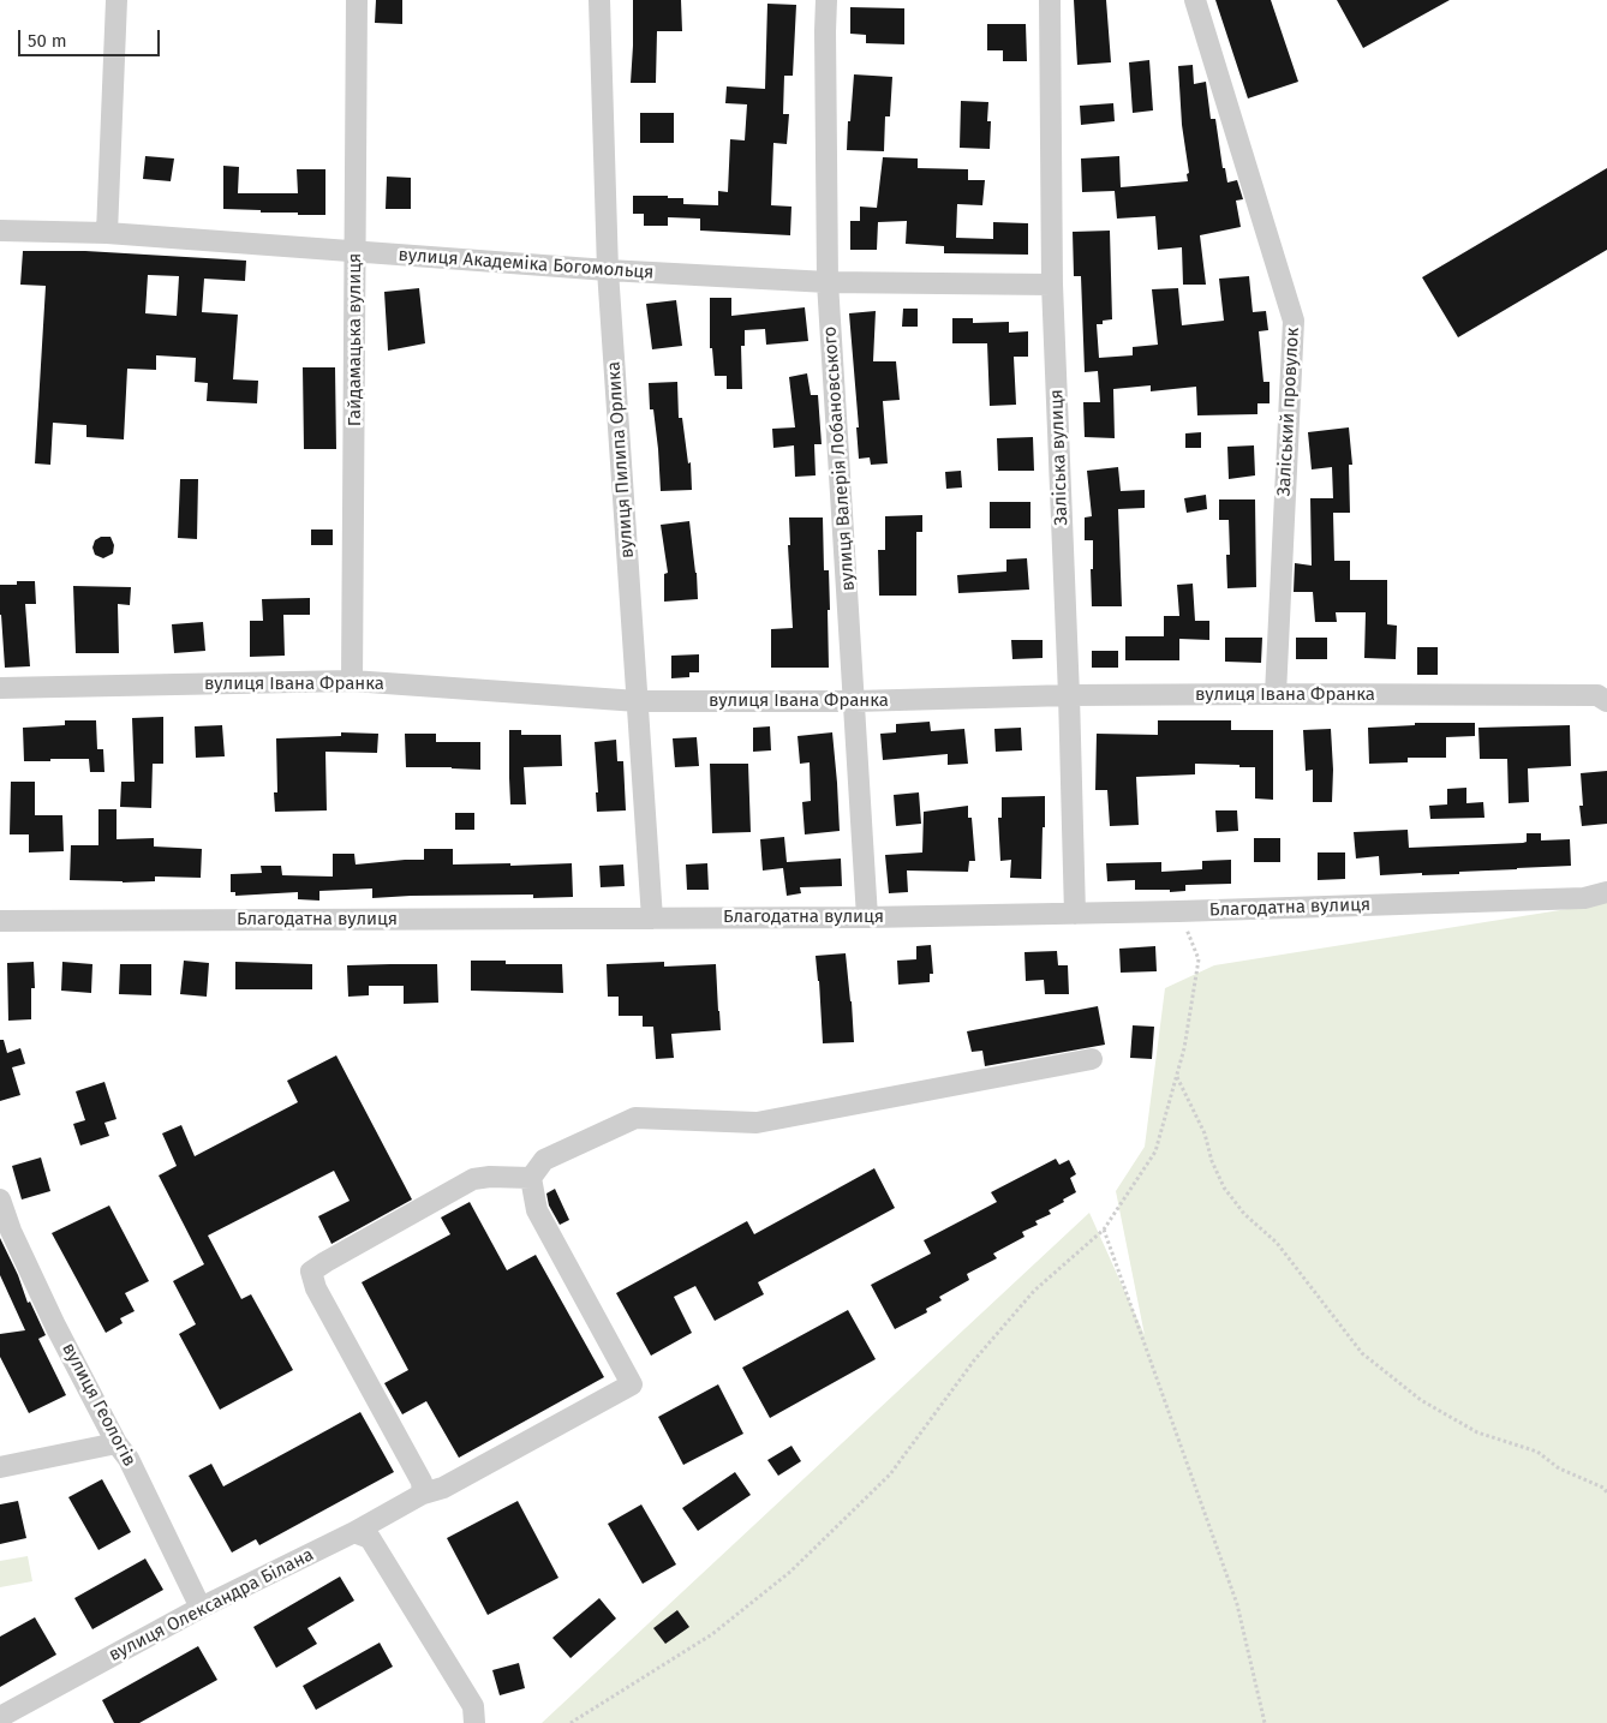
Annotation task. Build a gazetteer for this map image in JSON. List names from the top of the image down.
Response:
{
  "streets": {
    "street": [
      "вулиця Академіка Богомольця",
      "Гайдамацька вулиця",
      "Заліський провулок",
      "Заліська вулиця",
      "вулиця Валерія Лобановського",
      "вулиця Пилипа Орлика",
      "вулиця Івана Франка",
      "Благодатна вулиця",
      "вулиця Геологів",
      "вулиця Олександра Білана"
    ]
  },
  "crossings": [
    ["вулиця Академіка Богомольця", "Гайдамацька вулиця"],
    ["вулиця Академіка Богомольця", "Заліська вулиця"],
    ["вулиця Академіка Богомольця", "вулиця Валерія Лобановського"],
    ["вулиця Академіка Богомольця", "вулиця Пилипа Орлика"],
    ["Гайдамацька вулиця", "вулиця Івана Франка"],
    ["Заліський провулок", "вулиця Івана Франка"],
    ["Заліська вулиця", "вулиця Івана Франка"],
    ["Заліська вулиця", "Благодатна вулиця"],
    ["вулиця Валерія Лобановського", "вулиця Івана Франка"],
    ["вулиця Валерія Лобановського", "Благодатна вулиця"],
    ["вулиця Пилипа Орлика", "вулиця Івана Франка"],
    ["вулиця Пилипа Орлика", "Благодатна вулиця"],
    ["вулиця Геологів", "вулиця Олександра Білана"]
  ],
  "scale_bar": "50 m"
}
